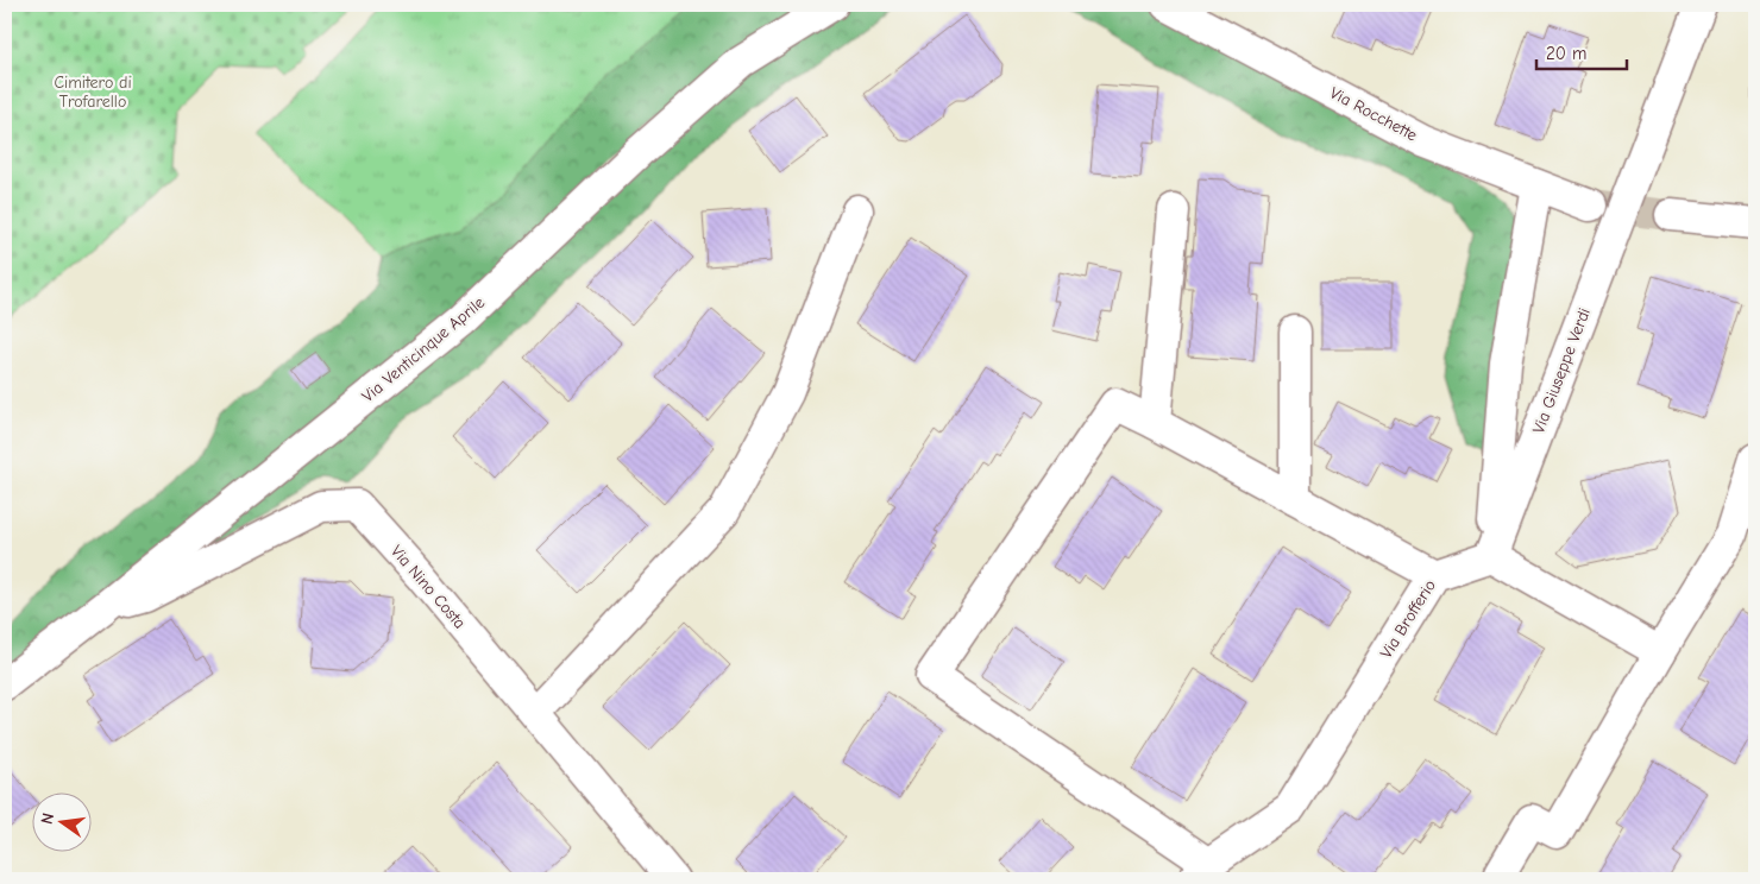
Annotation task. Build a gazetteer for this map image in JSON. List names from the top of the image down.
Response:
{
  "streets": {
    "street": [
      "Via Rocchette",
      "Via Venticinque Aprile",
      "Via Giuseppe Verdi",
      "Via Nino Costa",
      "Via Brofferio"
    ]
  },
  "crossings": [
    ["Via Venticinque Aprile", "Via Nino Costa"],
    ["Via Giuseppe Verdi", "Via Brofferio"]
  ],
  "parks": ["Cimitero di Trofarello"],
  "scale_bar": "20 m",
  "north": "left"
}
